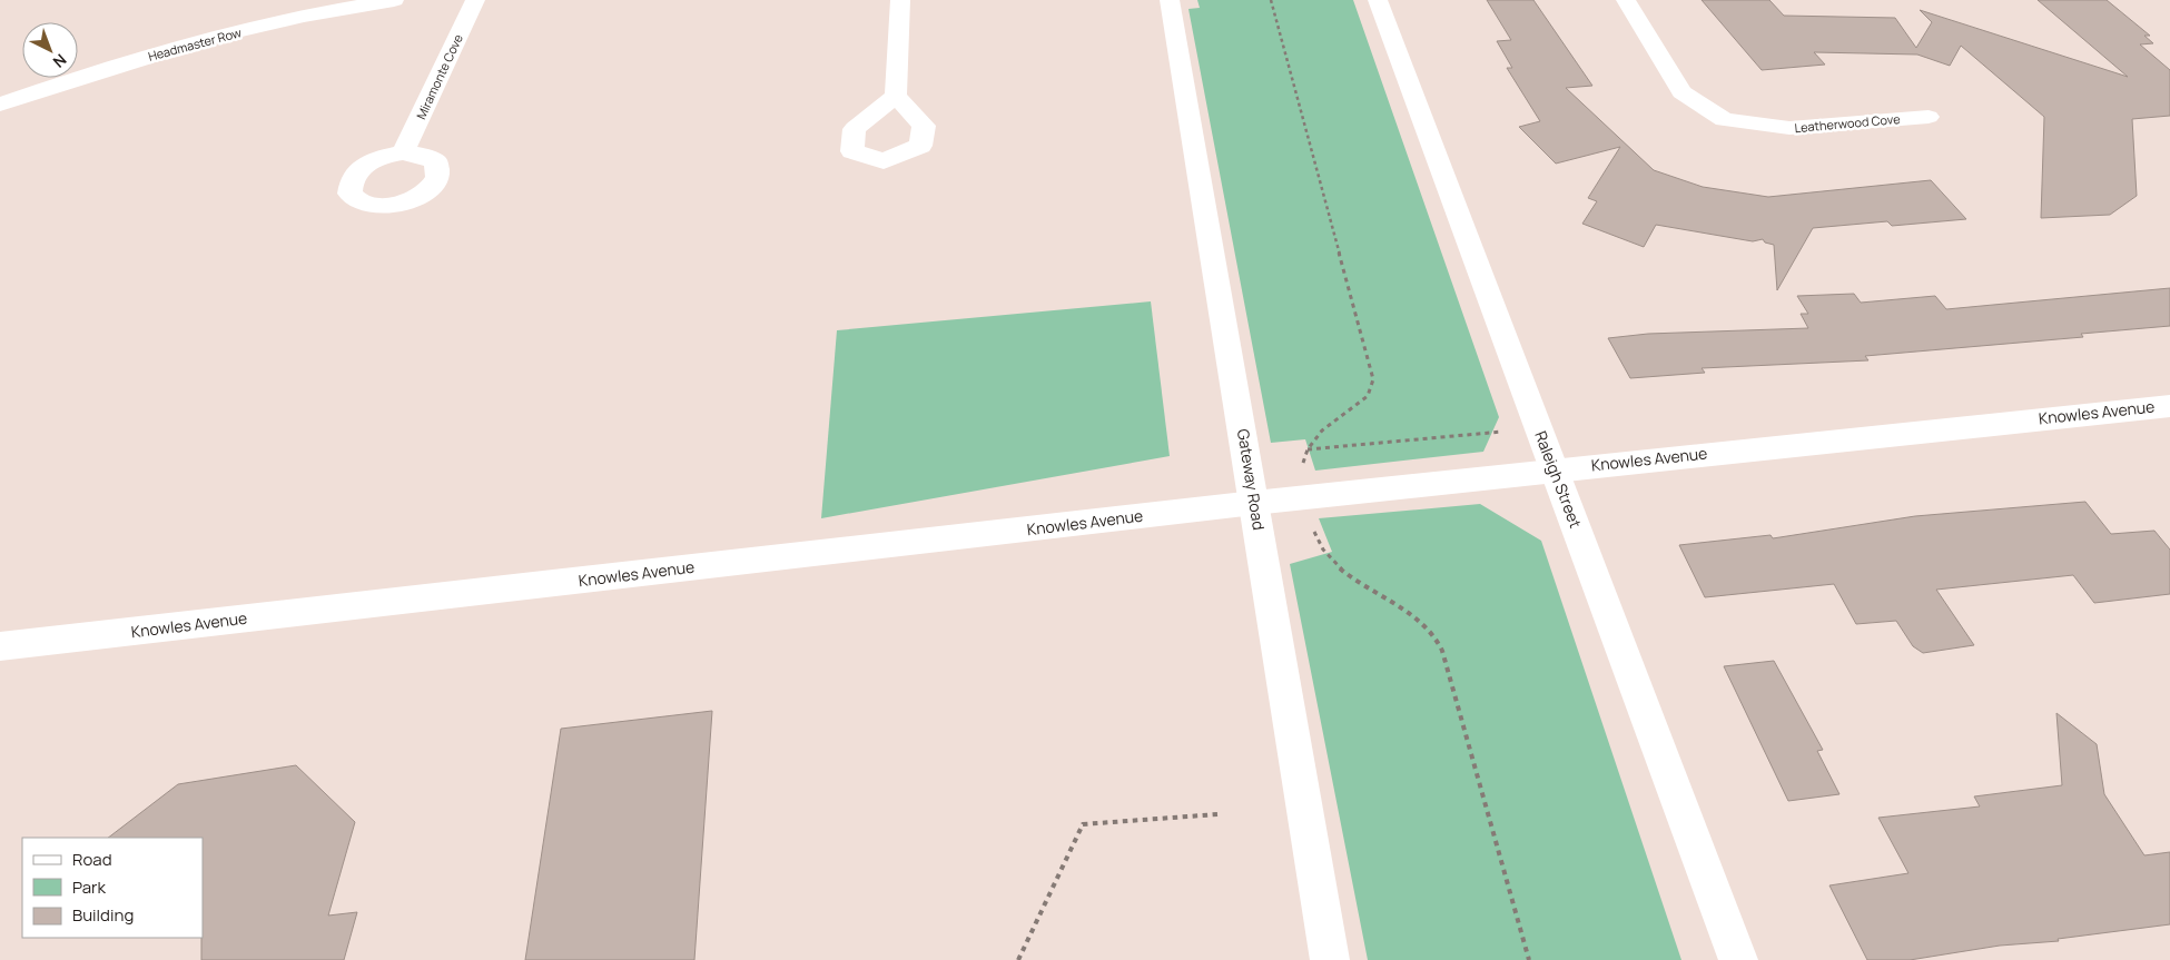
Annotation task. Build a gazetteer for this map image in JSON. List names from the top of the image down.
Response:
{
  "streets": {
    "street": [
      "Headmaster Row",
      "Miramonte Cove",
      "Leatherwood Cove",
      "Knowles Avenue",
      "Gateway Road",
      "Raleigh Street"
    ]
  },
  "crossings": [
    ["Knowles Avenue", "Gateway Road"],
    ["Knowles Avenue", "Raleigh Street"]
  ],
  "legend": ["Road", "Park", "Building"],
  "north": "bottom right"
}
